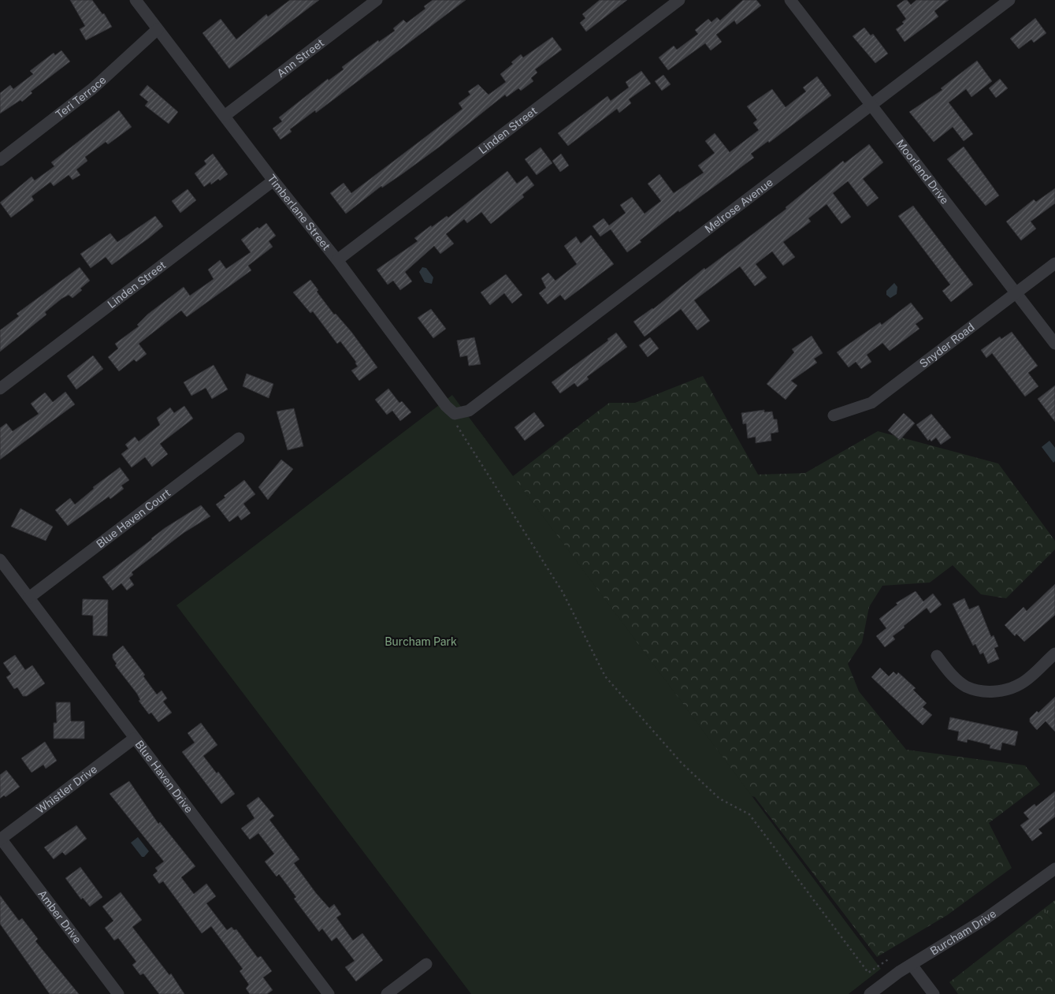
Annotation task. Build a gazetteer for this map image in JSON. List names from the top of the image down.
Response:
{
  "streets": {
    "street": [
      "Ann Street",
      "Teri Terrace",
      "Linden Street",
      "Moorland Drive",
      "Melrose Avenue",
      "Timberlane Street",
      "Snyder Road",
      "Blue Haven Court",
      "Blue Haven Drive",
      "Whistler Drive",
      "Amber Drive",
      "Burcham Drive"
    ]
  },
  "crossings": [
    ["Ann Street", "Timberlane Street"],
    ["Teri Terrace", "Timberlane Street"],
    ["Linden Street", "Timberlane Street"],
    ["Moorland Drive", "Melrose Avenue"],
    ["Moorland Drive", "Snyder Road"],
    ["Melrose Avenue", "Timberlane Street"],
    ["Blue Haven Court", "Blue Haven Drive"],
    ["Blue Haven Drive", "Whistler Drive"],
    ["Whistler Drive", "Amber Drive"]
  ],
  "parks": ["Burcham Park"]
}
